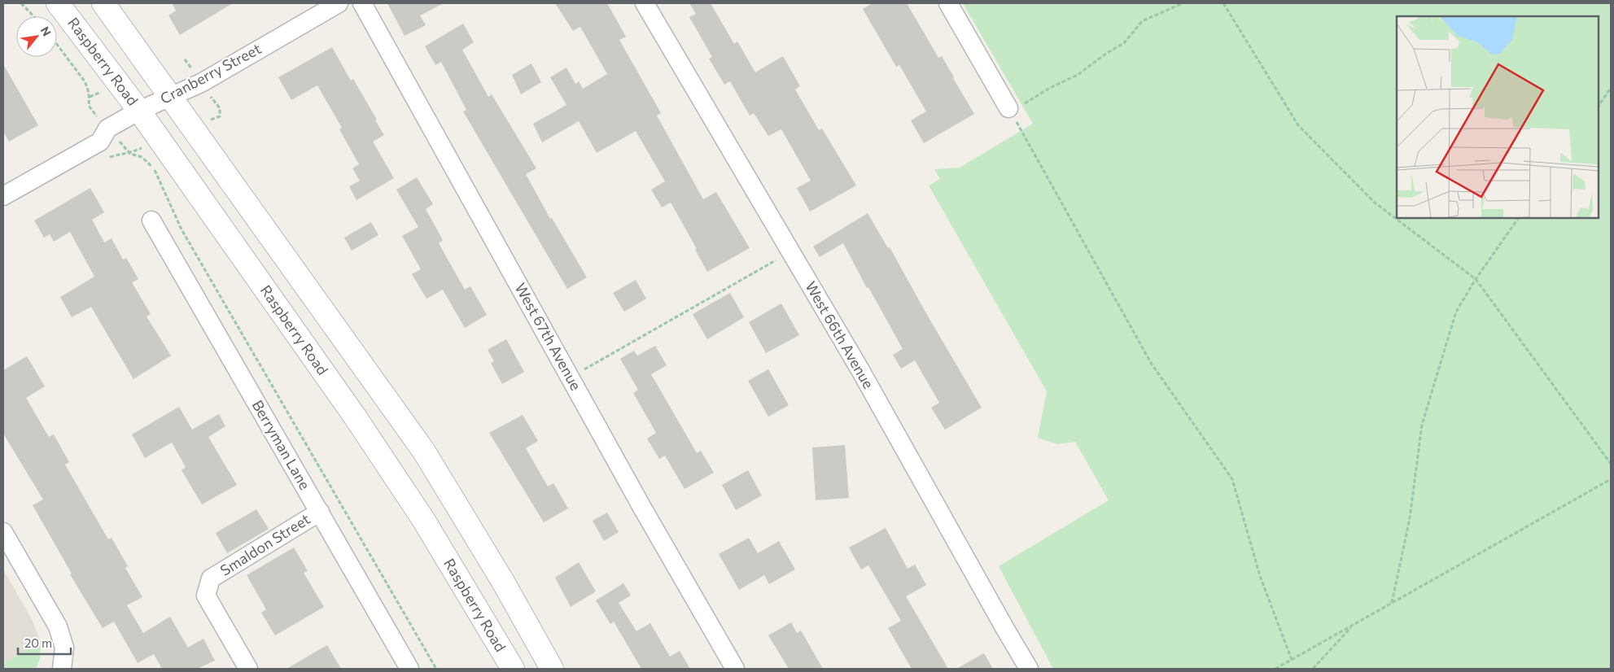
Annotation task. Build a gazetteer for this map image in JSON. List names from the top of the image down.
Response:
{
  "streets": {
    "main road": ["Raspberry Road"],
    "street": [
      "Cranberry Street",
      "West 66th Avenue",
      "West 67th Avenue",
      "Berryman Lane",
      "Smaldon Street"
    ]
  },
  "crossings": [
    ["Raspberry Road", "Cranberry Street"],
    ["Berryman Lane", "Smaldon Street"]
  ],
  "scale_bar": "20 m",
  "north": "top right"
}
